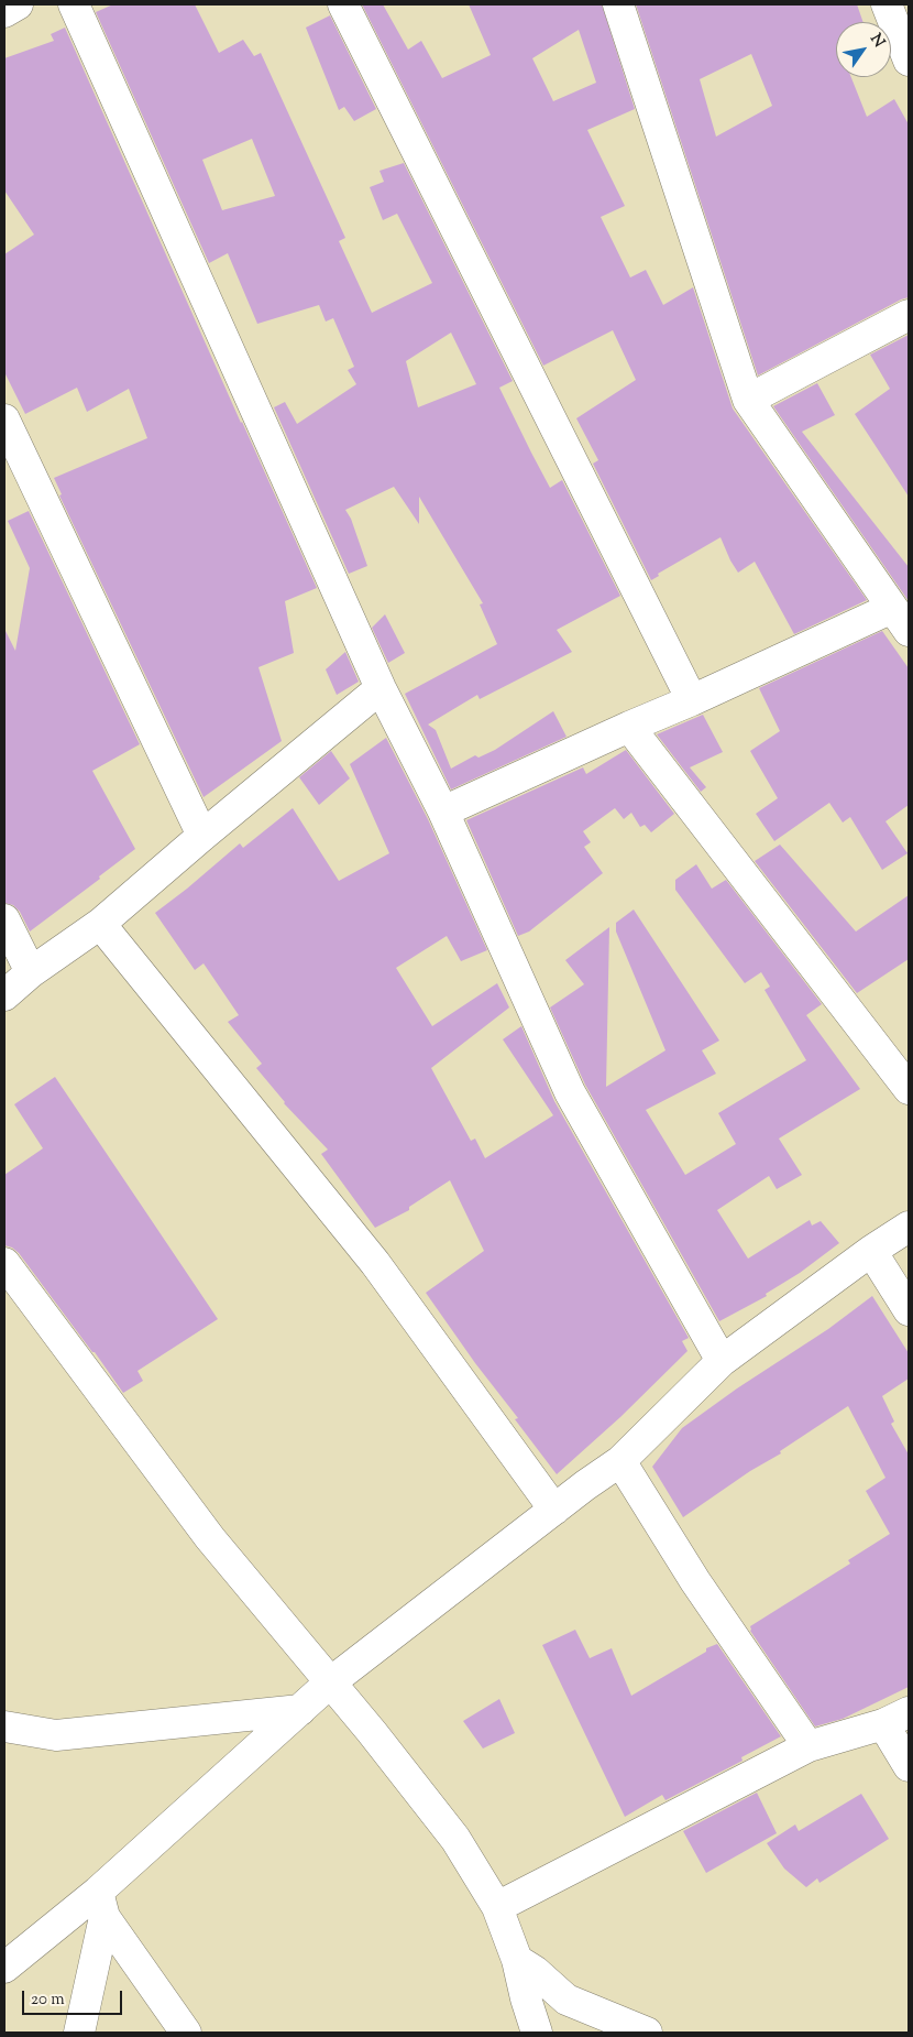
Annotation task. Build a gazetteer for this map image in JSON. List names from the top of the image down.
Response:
{
  "scale_bar": "20 m",
  "north": "top right"
}
